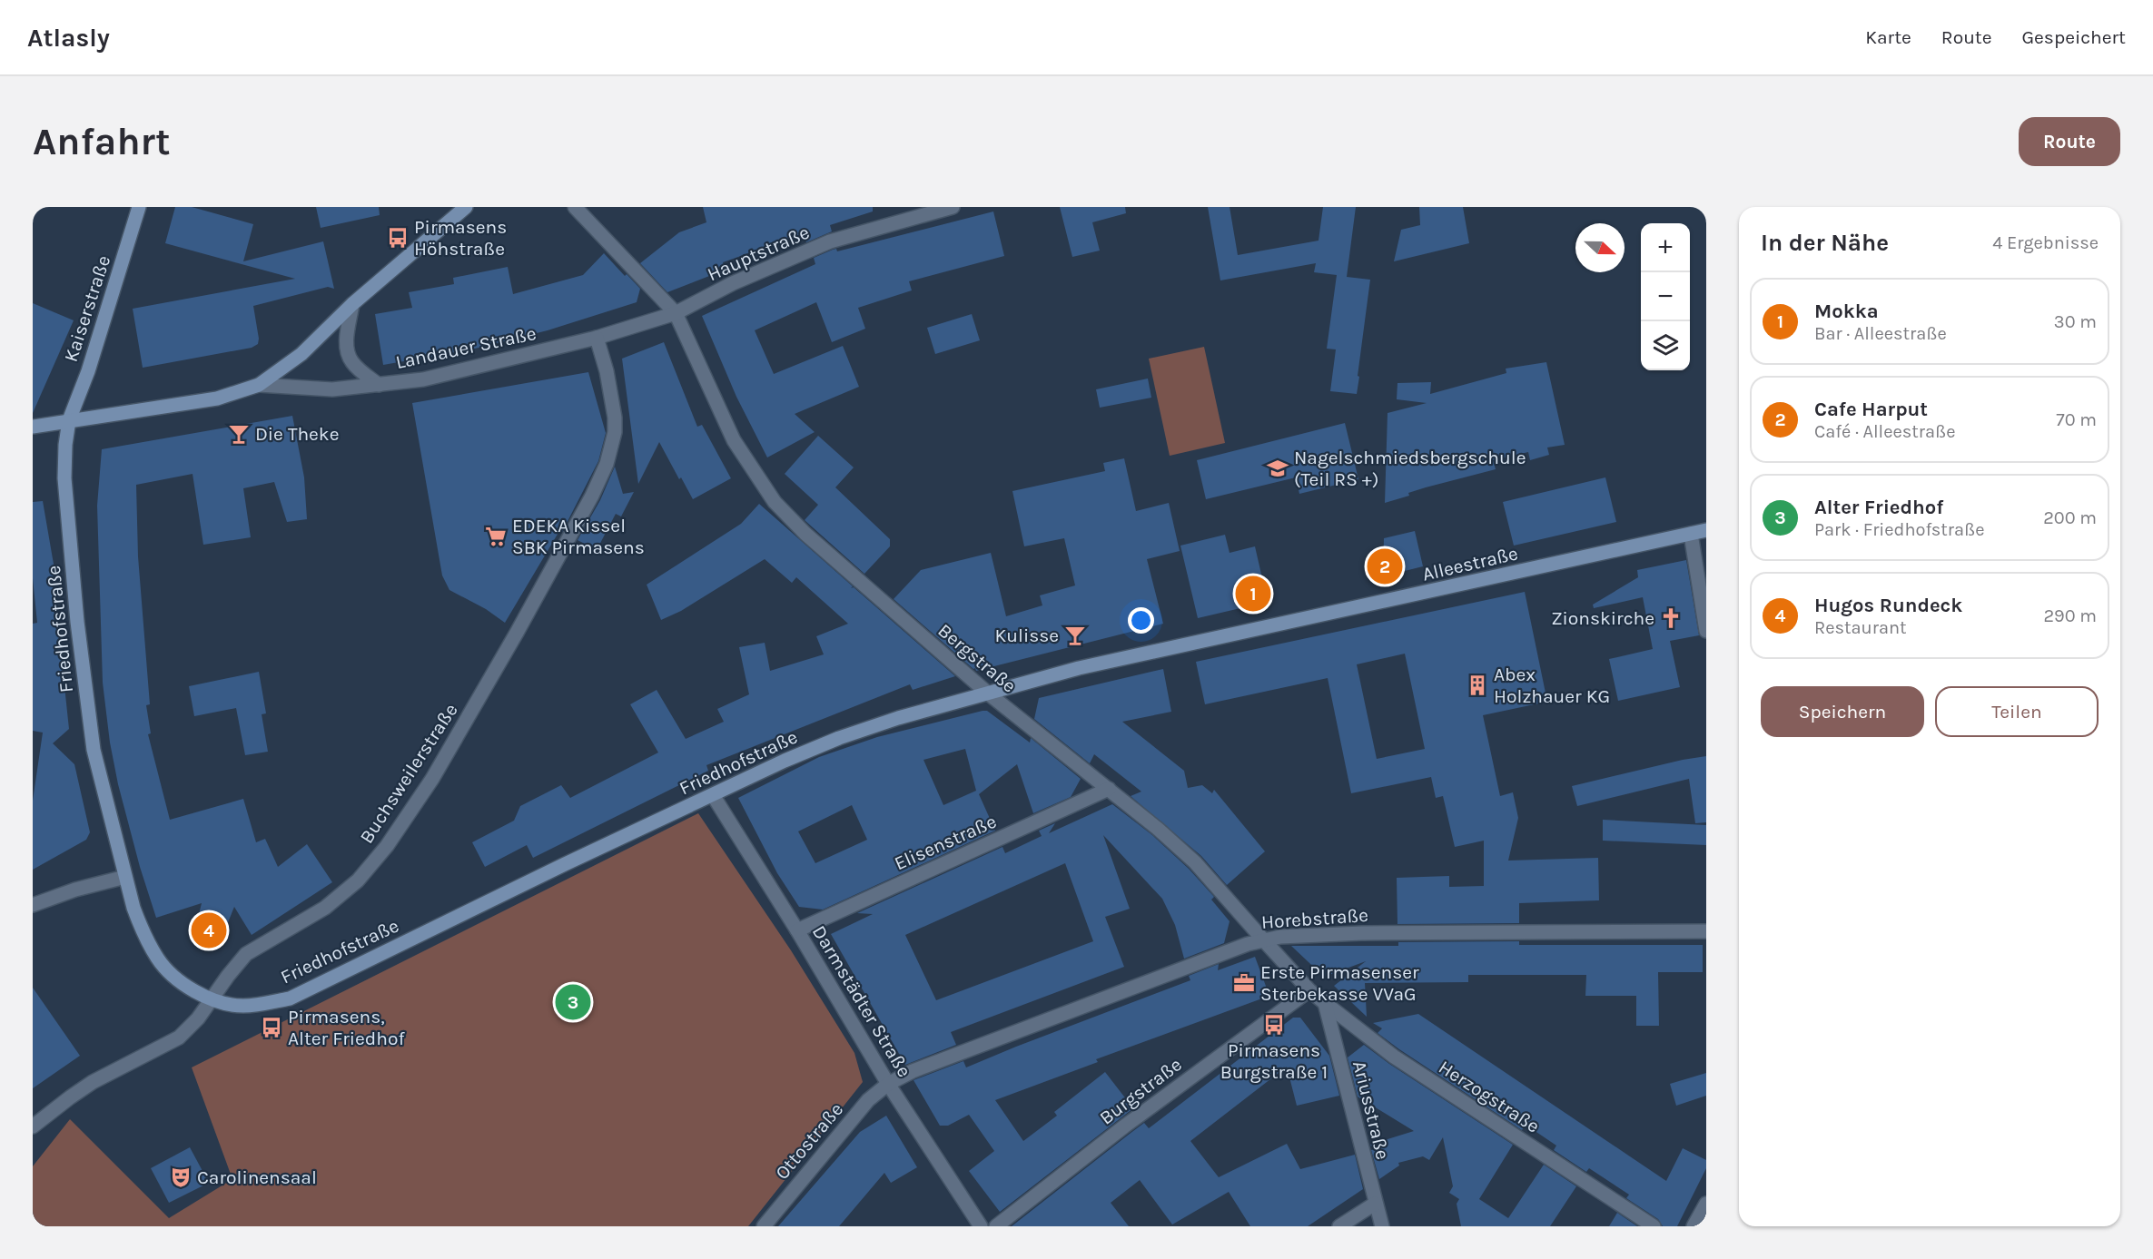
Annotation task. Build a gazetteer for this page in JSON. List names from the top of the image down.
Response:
{
  "streets": {
    "street": [
      "Hauptstraße",
      "Kaiserstraße",
      "Landauer Straße",
      "Alleestraße",
      "Friedhofstraße",
      "Bergstraße",
      "Buchsweilerstraße",
      "Elisenstraße",
      "Horebstraße",
      "Darmstädter Straße",
      "Burgstraße",
      "Herzogstraße",
      "Ariusstraße",
      "Ottostraße"
    ]
  },
  "crossings": [
    ["Hauptstraße", "Landauer Straße"],
    ["Hauptstraße", "Bergstraße"],
    ["Kaiserstraße", "Landauer Straße"],
    ["Kaiserstraße", "Friedhofstraße"],
    ["Landauer Straße", "Friedhofstraße"],
    ["Landauer Straße", "Bergstraße"],
    ["Landauer Straße", "Buchsweilerstraße"],
    ["Alleestraße", "Friedhofstraße"],
    ["Alleestraße", "Bergstraße"],
    ["Friedhofstraße", "Bergstraße"],
    ["Friedhofstraße", "Buchsweilerstraße"],
    ["Friedhofstraße", "Darmstädter Straße"],
    ["Bergstraße", "Elisenstraße"],
    ["Bergstraße", "Horebstraße"],
    ["Bergstraße", "Burgstraße"],
    ["Bergstraße", "Herzogstraße"],
    ["Elisenstraße", "Darmstädter Straße"],
    ["Horebstraße", "Darmstädter Straße"],
    ["Horebstraße", "Ottostraße"],
    ["Darmstädter Straße", "Ottostraße"],
    ["Burgstraße", "Herzogstraße"],
    ["Herzogstraße", "Ariusstraße"]
  ],
  "places": {
    "bus stop": ["Pirmasens Höhstraße", "Pirmasens Burgstraße 1", "Pirmasens, Alter Friedhof"],
    "bar": ["Die Theke", "Kulisse"],
    "school or university": ["Nagelschmiedsbergschule (Teil RS +)"],
    "supermarket": ["EDEKA Kissel SBK Pirmasens"],
    "church": ["Zionskirche"],
    "building": ["Abex Holzhauer KG"],
    "office": ["Erste Pirmasenser Sterbekasse VVaG"],
    "theatre": ["Carolinensaal"]
  },
  "north": "right",
  "page": {
    "header": "Atlasly",
    "nav": ["Karte", "Route", "Gespeichert"],
    "buttons": [
      "Route",
      ["Speichern", "Teilen"]
    ],
    "title": "Anfahrt",
    "heading": ["In der Nähe", "4 Ergebnisse"],
    "map_buttons": ["+", "−"],
    "list": [
      {
        "mark": "1",
        "name": "Mokka",
        "note": "Bar · Alleestraße",
        "value": "30 m"
      },
      {
        "mark": "2",
        "name": "Cafe Harput",
        "note": "Café · Alleestraße",
        "value": "70 m"
      },
      {
        "mark": "3",
        "name": "Alter Friedhof",
        "note": "Park · Friedhofstraße",
        "value": "200 m"
      },
      {
        "mark": "4",
        "name": "Hugos Rundeck",
        "note": "Restaurant",
        "value": "290 m"
      }
    ],
    "pins": [
      "2",
      "1",
      "4",
      "3"
    ]
  }
}
